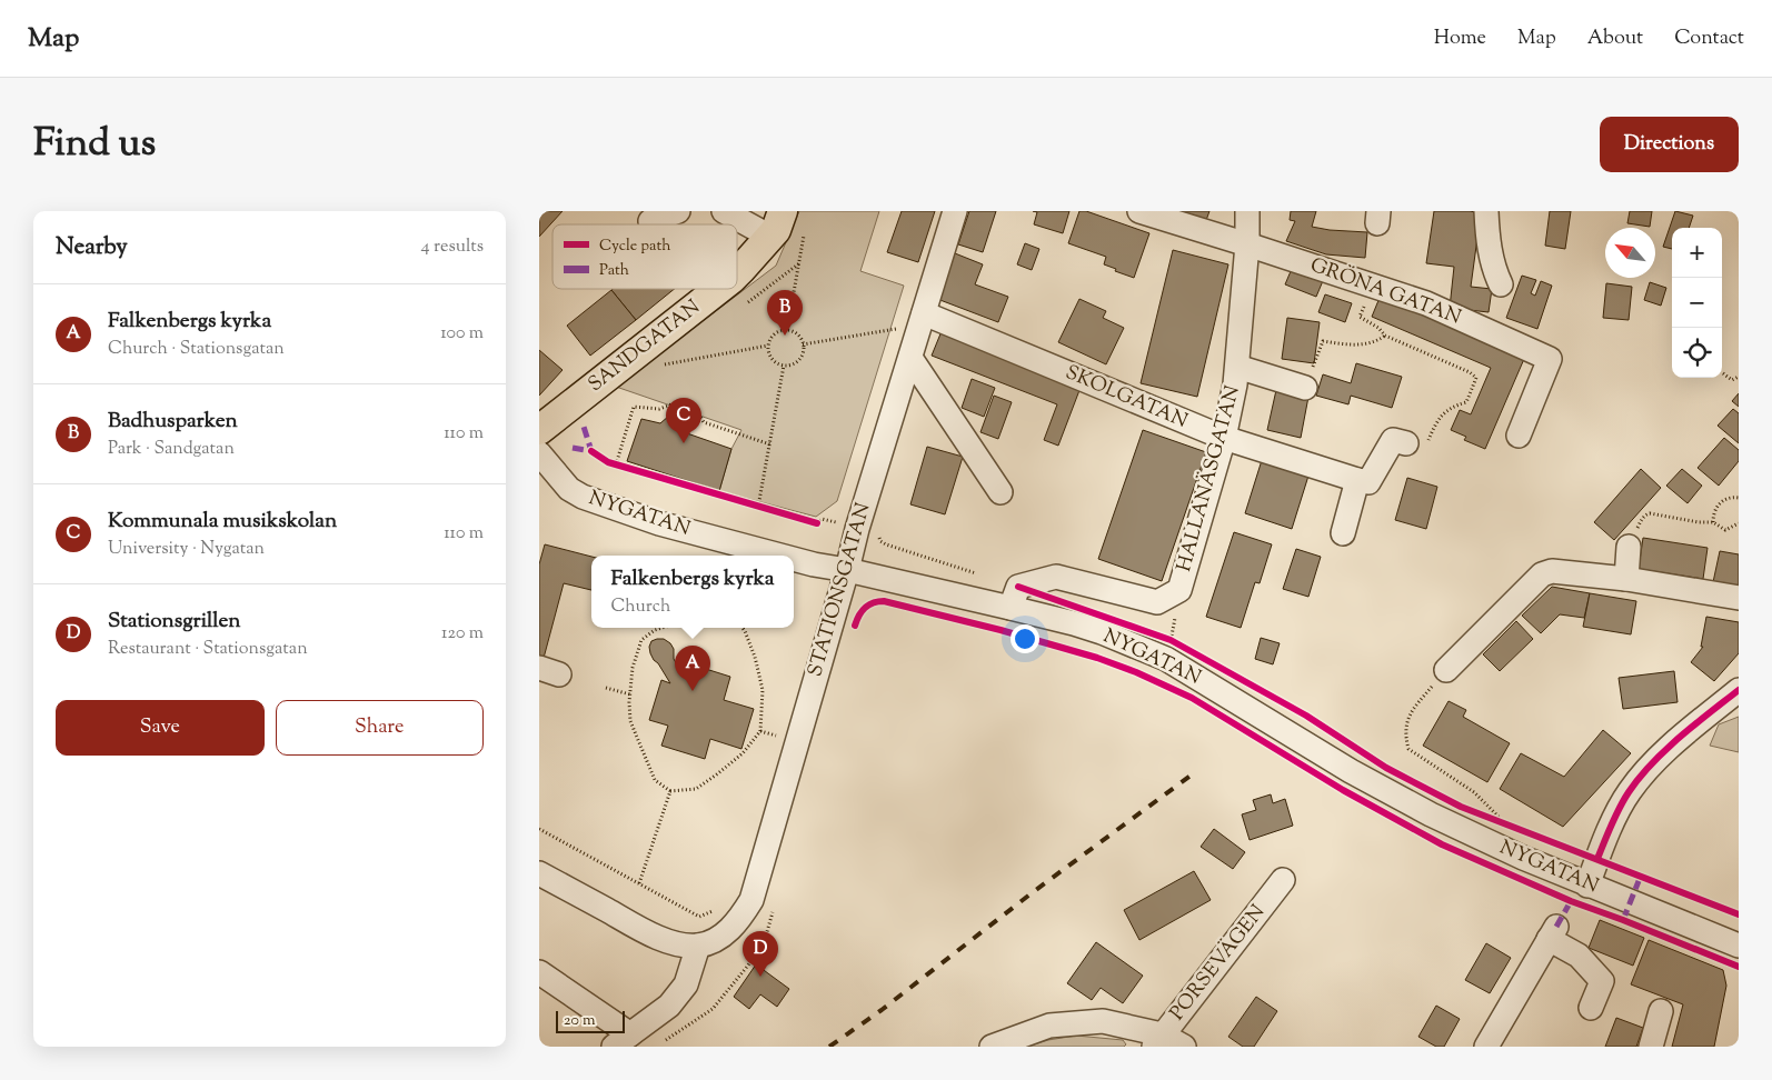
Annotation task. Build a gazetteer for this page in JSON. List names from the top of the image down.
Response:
{
  "streets": {
    "main road": ["SANDGATAN"],
    "street": [
      "GRÖNA GATAN",
      "SKOLGATAN",
      "HALLANÄSGATAN",
      "NYGATAN",
      "STATIONSGATAN",
      "PORSEVÄGEN"
    ]
  },
  "crossings": [
    ["GRÖNA GATAN", "HALLANÄSGATAN"],
    ["SKOLGATAN", "HALLANÄSGATAN"],
    ["SKOLGATAN", "STATIONSGATAN"],
    ["HALLANÄSGATAN", "NYGATAN"],
    ["NYGATAN", "STATIONSGATAN"]
  ],
  "legend": ["Cycle path", "Path"],
  "scale_bar": "20 m",
  "north": "top left",
  "page": {
    "header": "Map",
    "nav": [
      "Home",
      "Map",
      "About",
      "Contact"
    ],
    "title": "Find us",
    "buttons": [
      "Directions",
      ["Save", "Share"]
    ],
    "heading": ["Nearby", "4 results"],
    "map_buttons": ["+", "−"],
    "list": [
      {
        "mark": "A",
        "name": "Falkenbergs kyrka",
        "note": "Church · Stationsgatan",
        "value": "100 m"
      },
      {
        "mark": "B",
        "name": "Badhusparken",
        "note": "Park · Sandgatan",
        "value": "110 m"
      },
      {
        "mark": "C",
        "name": "Kommunala musikskolan",
        "note": "University · Nygatan",
        "value": "110 m"
      },
      {
        "mark": "D",
        "name": "Stationsgrillen",
        "note": "Restaurant · Stationsgatan",
        "value": "120 m"
      }
    ],
    "pins": [
      "B",
      "C",
      "A",
      "D"
    ],
    "popup": ["Falkenbergs kyrka", "Church"],
    "scale": "20 m"
  }
}
